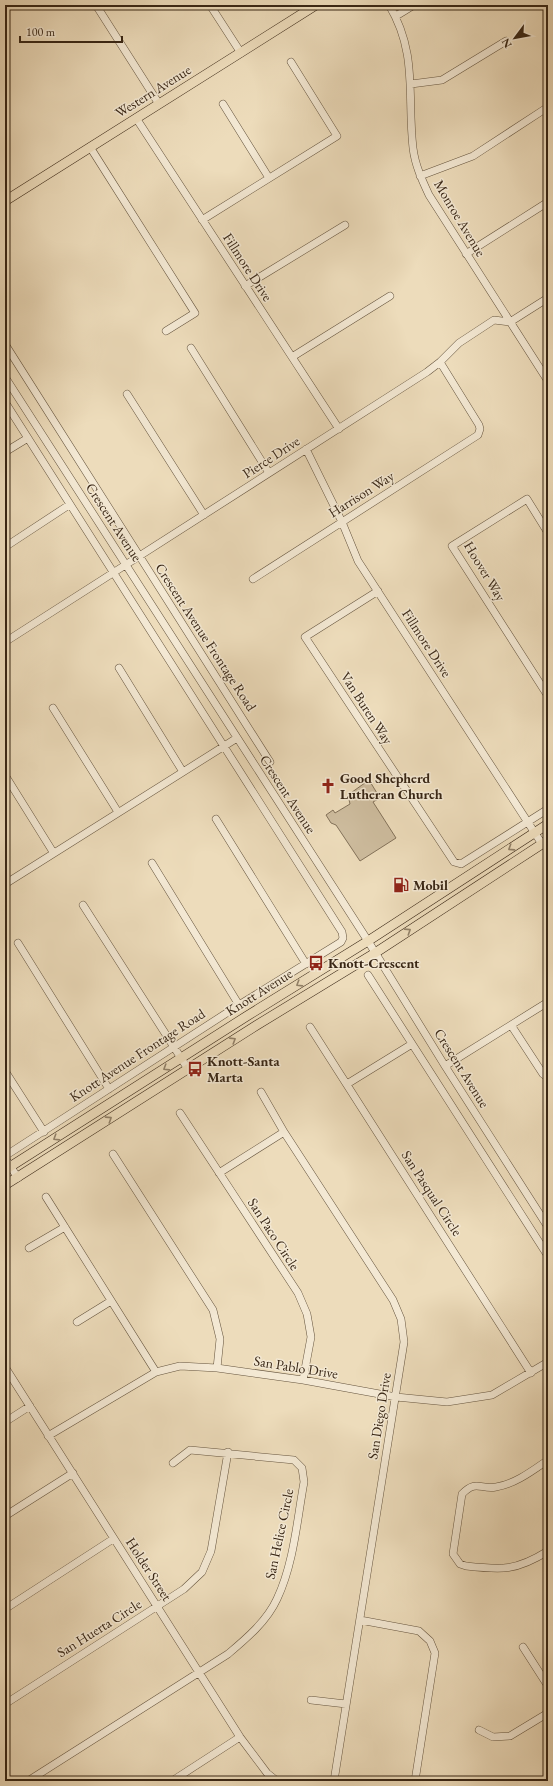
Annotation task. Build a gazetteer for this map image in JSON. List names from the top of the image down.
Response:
{
  "streets": {
    "main road": ["Western Avenue", "Knott Avenue"],
    "street": [
      "Monroe Avenue",
      "Fillmore Drive",
      "Pierce Drive",
      "Harrison Way",
      "Crescent Avenue",
      "Hoover Way",
      "Crescent Avenue Frontage Road",
      "Van Buren Way",
      "Knott Avenue Frontage Road",
      "San Pasqual Circle",
      "San Paco Circle",
      "San Pablo Drive",
      "San Diego Drive",
      "San Helice Circle",
      "Holder Street",
      "San Huerta Circle"
    ]
  },
  "crossings": [
    ["Western Avenue", "Fillmore Drive"],
    ["Monroe Avenue", "Pierce Drive"],
    ["Fillmore Drive", "Pierce Drive"],
    ["Fillmore Drive", "Harrison Way"],
    ["Fillmore Drive", "Van Buren Way"],
    ["Fillmore Drive", "Knott Avenue"],
    ["Pierce Drive", "Harrison Way"],
    ["Pierce Drive", "Crescent Avenue"],
    ["Pierce Drive", "Crescent Avenue Frontage Road"],
    ["Crescent Avenue", "Knott Avenue"],
    ["Crescent Avenue", "Knott Avenue Frontage Road"],
    ["San Pasqual Circle", "San Pablo Drive"],
    ["San Paco Circle", "San Pablo Drive"],
    ["San Pablo Drive", "San Diego Drive"],
    ["San Pablo Drive", "Holder Street"],
    ["San Helice Circle", "Holder Street"],
    ["San Helice Circle", "San Huerta Circle"],
    ["Holder Street", "San Huerta Circle"]
  ],
  "places": {
    "church": ["Good Shepherd Lutheran Church"],
    "fuel station": ["Mobil"],
    "bus stop": ["Knott-Crescent", "Knott-Santa Marta"]
  },
  "scale_bar": "100 m",
  "north": "bottom left"
}
